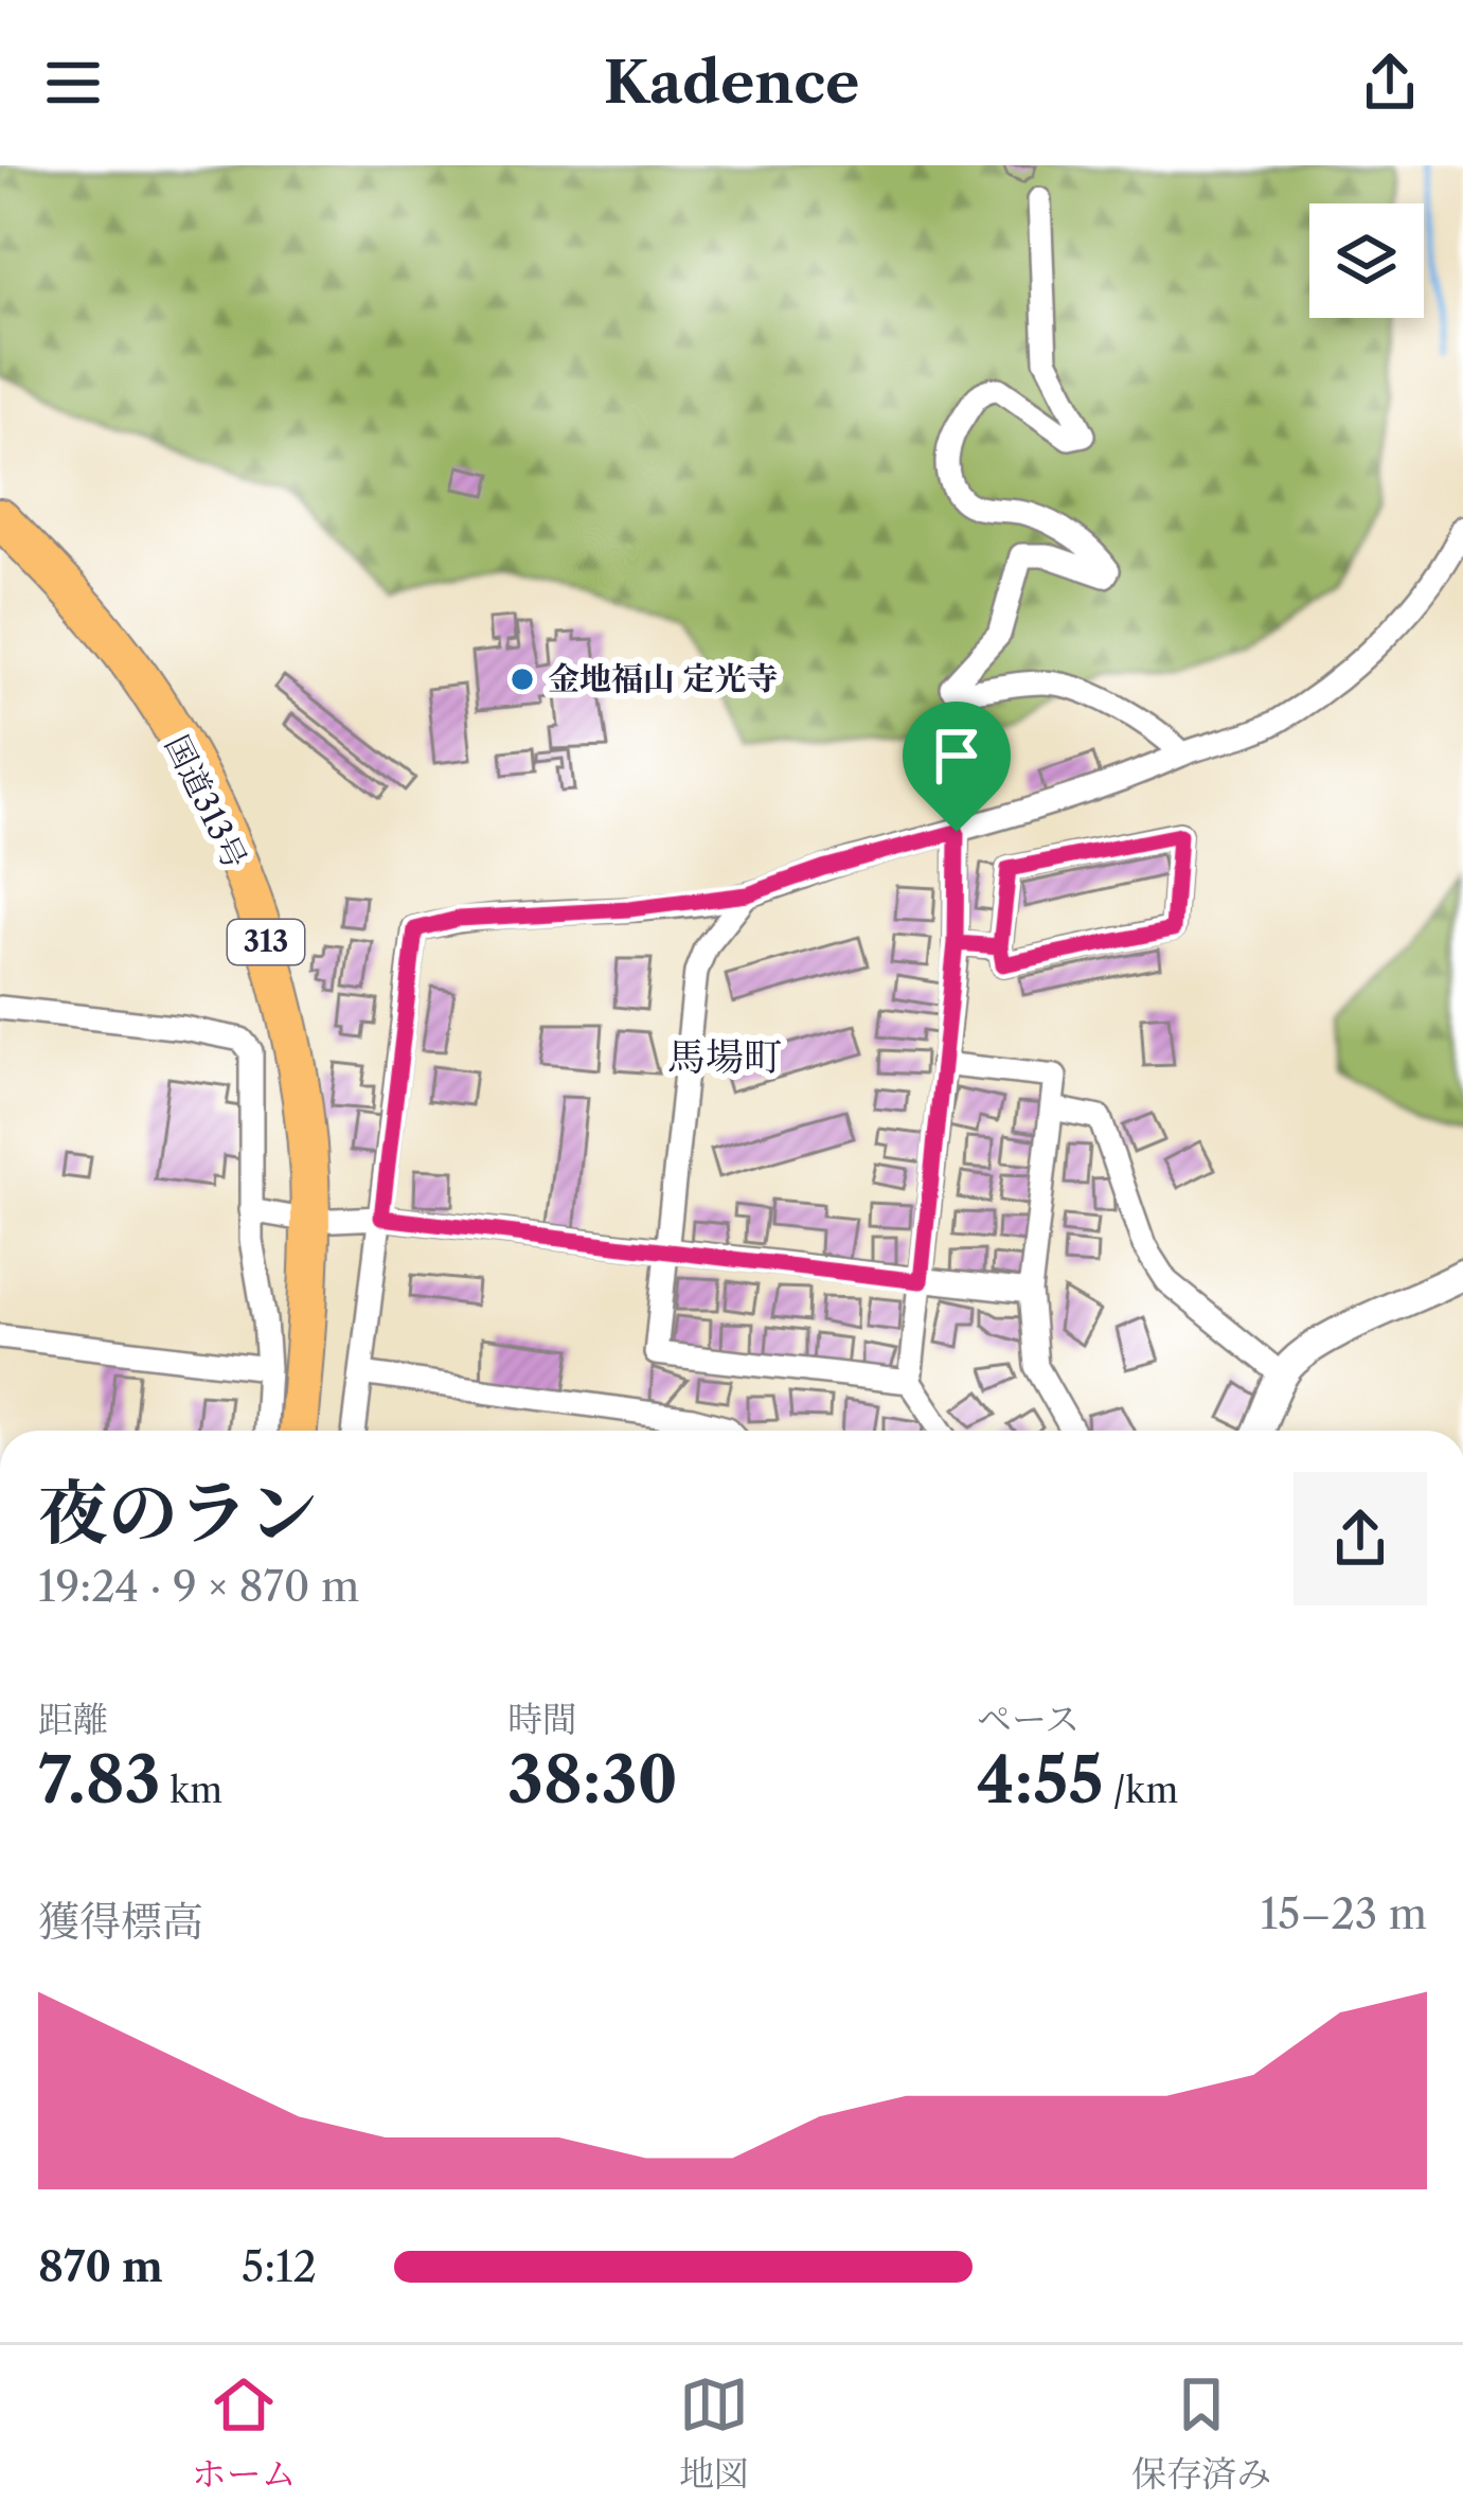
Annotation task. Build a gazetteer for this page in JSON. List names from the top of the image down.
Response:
{
  "streets": {
    "highway": ["国道313号", "313"]
  },
  "districts": ["馬場町"],
  "places": ["金地福山 定光寺"],
  "page": {
    "header": "Kadence",
    "heading": ["夜のラン", "19:24 · 9 × 870 m"],
    "stats": [
      ["距離", "7.83 km"],
      ["時間", "38:30"],
      ["ペース", "4:55 /km"]
    ],
    "chart": ["獲得標高", "15–23 m"],
    "list": [
      {
        "name": "870 m",
        "note": "5:12"
      }
    ],
    "tabs": ["ホーム", "地図", "保存済み"]
  }
}
